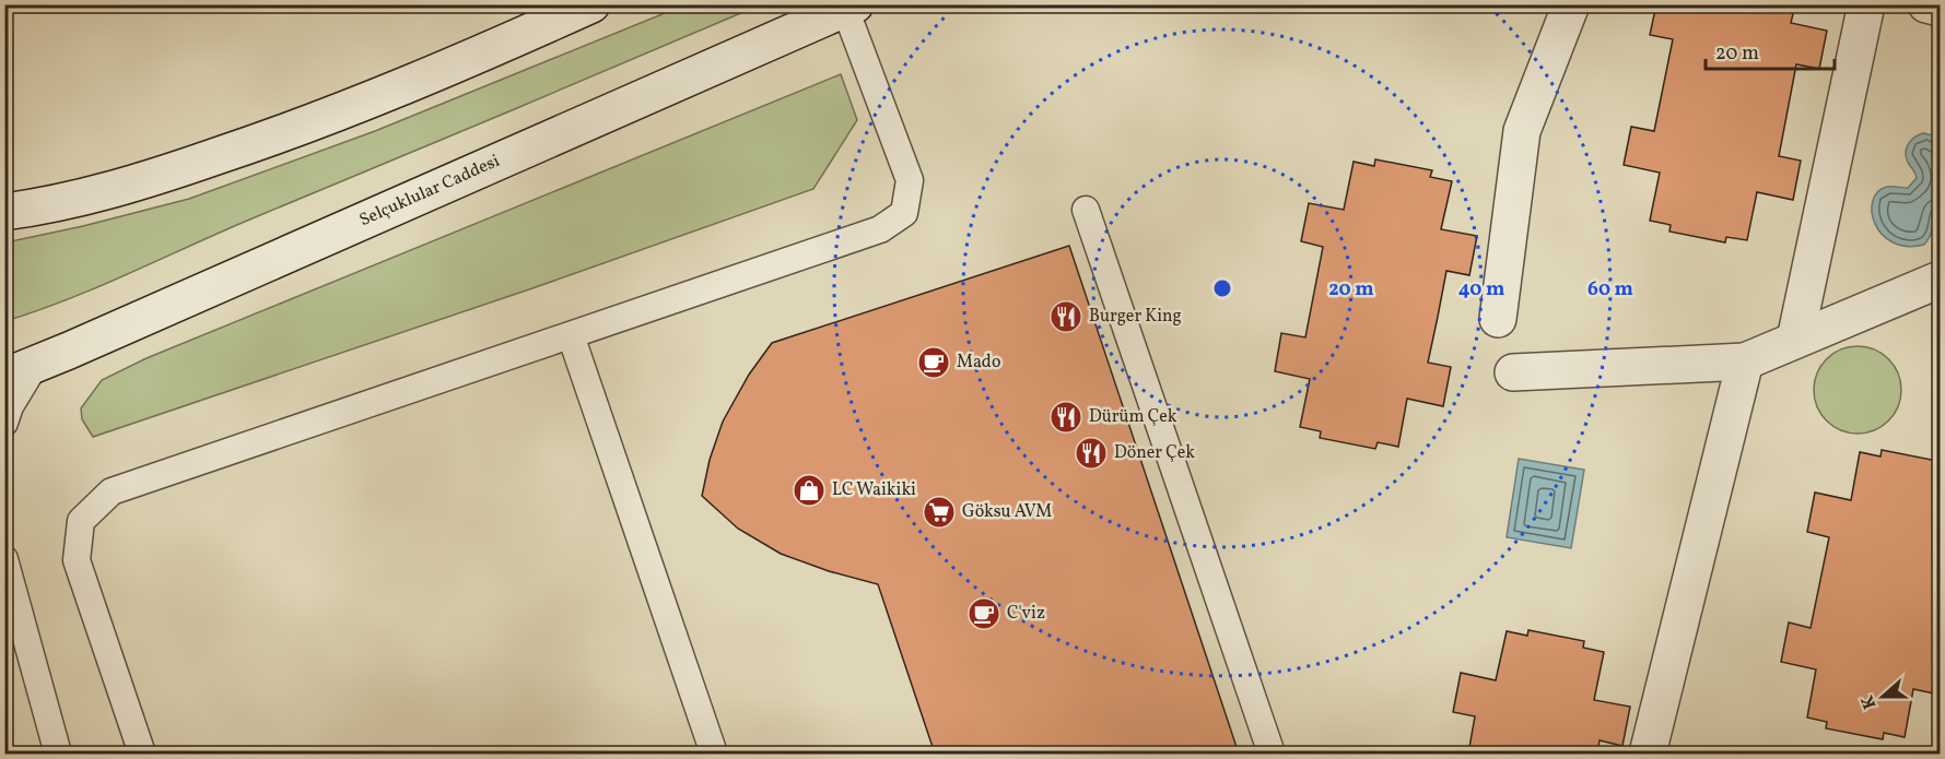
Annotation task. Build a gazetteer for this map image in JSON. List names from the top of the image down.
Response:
{
  "streets": {
    "street": ["Selçuklular Caddesi"]
  },
  "places": {
    "restaurant": ["Burger King", "Dürüm Çek", "Döner Çek"],
    "cafe": ["Mado", "C'viz"],
    "shop": ["LC Waikiki"],
    "supermarket": ["Göksu AVM"]
  },
  "scale_bar": "20 m",
  "north": "left",
  "rings": ["20 m", "40 m", "60 m"]
}
